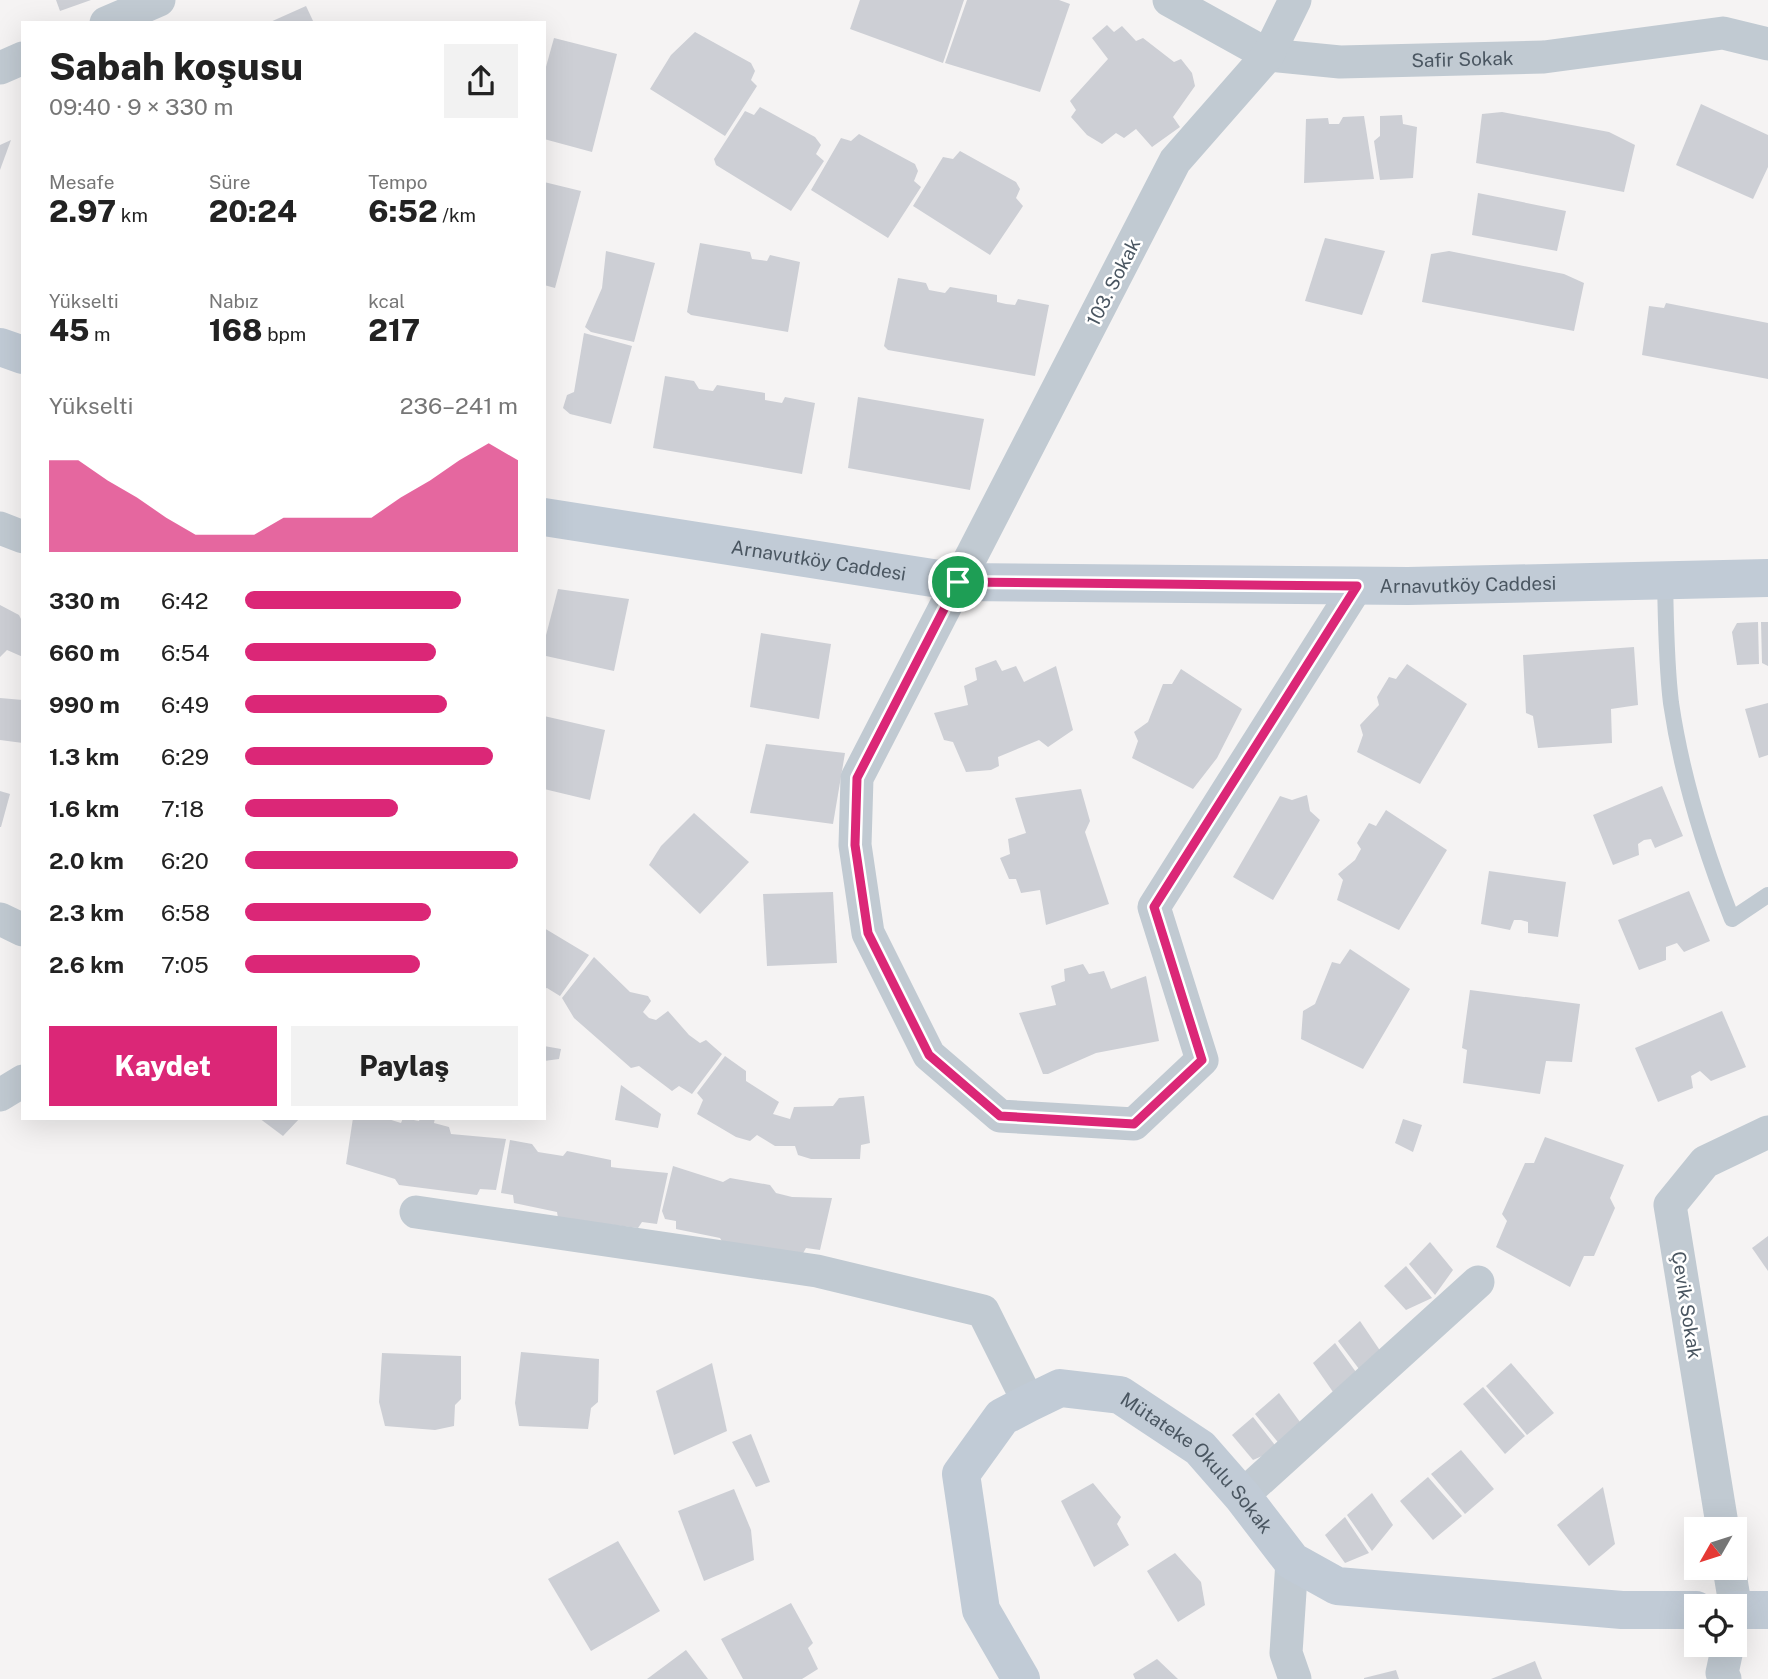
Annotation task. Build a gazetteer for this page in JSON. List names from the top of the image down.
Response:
{
  "streets": {
    "street": [
      "Safir Sokak",
      "103. Sokak",
      "Arnavutköy Caddesi",
      "Çevik Sokak",
      "Mütateke Okulu Sokak"
    ]
  },
  "crossings": [
    ["Safir Sokak", "103. Sokak"],
    ["103. Sokak", "Arnavutköy Caddesi"]
  ],
  "north": "bottom left",
  "page": {
    "heading": ["Sabah koşusu", "09:40 · 9 × 330 m"],
    "stats": [
      ["Mesafe", "2.97 km"],
      ["Süre", "20:24"],
      ["Tempo", "6:52 /km"],
      ["Yükselti", "45 m"],
      ["Nabız", "168 bpm"],
      ["kcal", "217"]
    ],
    "chart": ["Yükselti", "236–241 m"],
    "list": [
      {
        "name": "330 m",
        "note": "6:42"
      },
      {
        "name": "660 m",
        "note": "6:54"
      },
      {
        "name": "990 m",
        "note": "6:49"
      },
      {
        "name": "1.3 km",
        "note": "6:29"
      },
      {
        "name": "1.6 km",
        "note": "7:18"
      },
      {
        "name": "2.0 km",
        "note": "6:20"
      },
      {
        "name": "2.3 km",
        "note": "6:58"
      },
      {
        "name": "2.6 km",
        "note": "7:05"
      }
    ],
    "buttons": ["Kaydet", "Paylaş"]
  }
}
